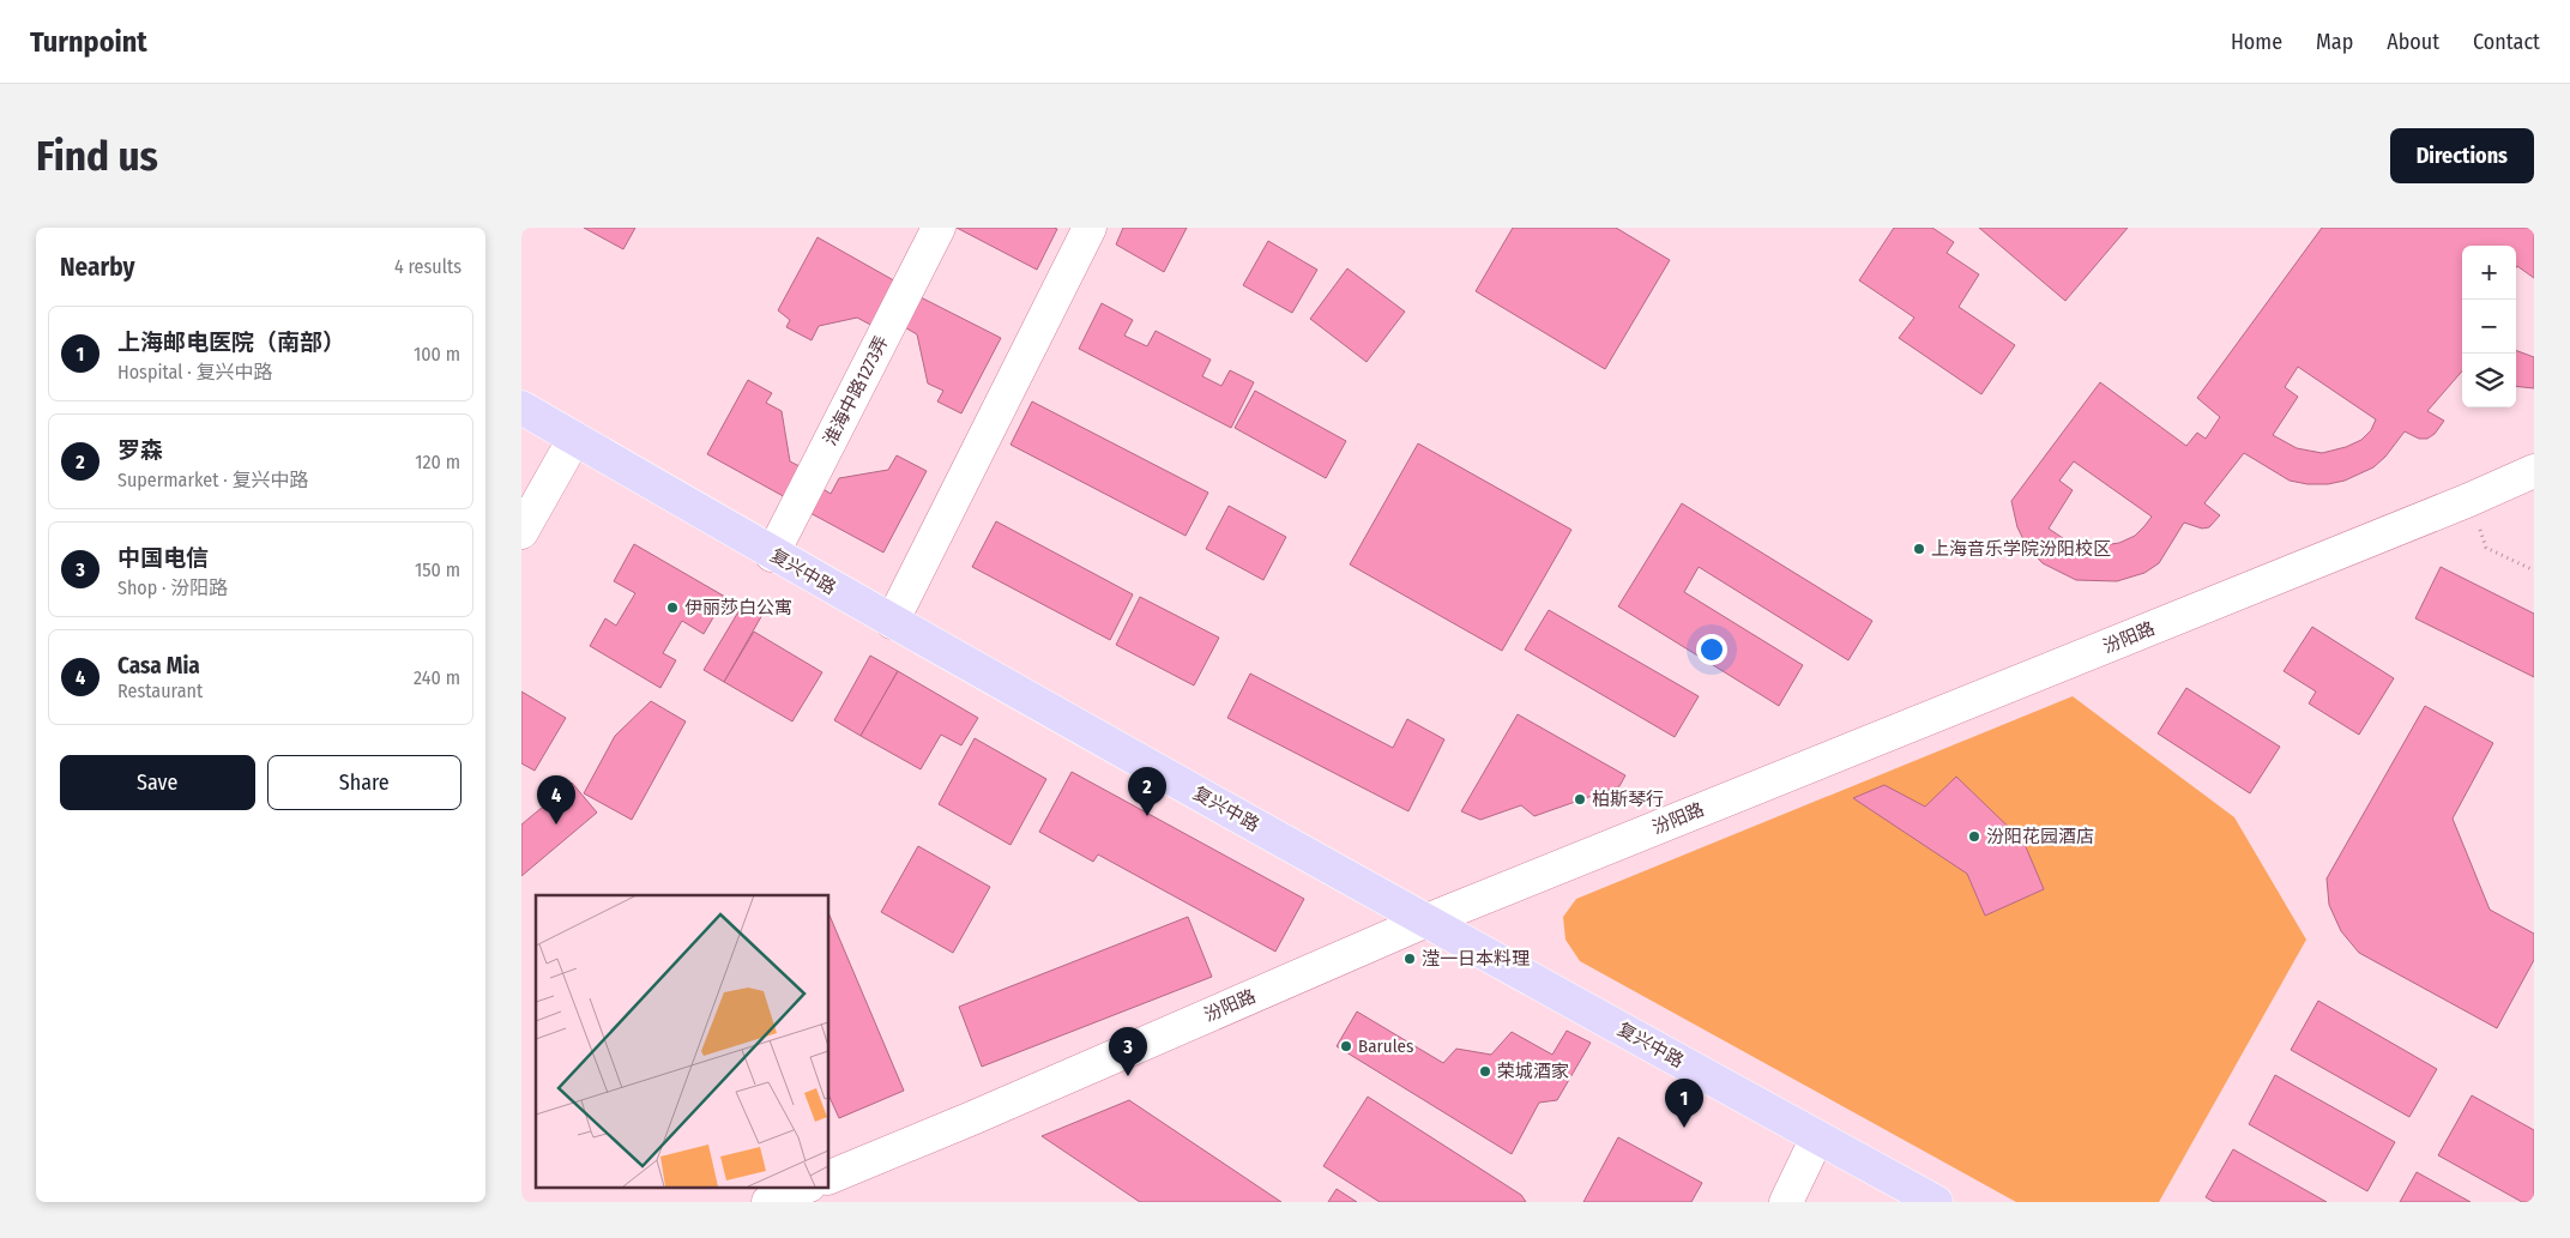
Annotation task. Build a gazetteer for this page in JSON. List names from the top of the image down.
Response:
{
  "streets": {
    "main road": ["复兴中路"],
    "street": ["淮海中路1273弄", "汾阳路"]
  },
  "crossings": [
    ["淮海中路1273弄", "复兴中路"],
    ["复兴中路", "汾阳路"]
  ],
  "places": [
    "上海音乐学院汾阳校区",
    "伊丽莎白公寓",
    "柏斯琴行",
    "汾阳花园酒店",
    "滢一日本料理",
    "Barules",
    "荣城酒家"
  ],
  "page": {
    "header": "Turnpoint",
    "nav": [
      "Home",
      "Map",
      "About",
      "Contact"
    ],
    "buttons": [
      "Directions",
      ["Save", "Share"]
    ],
    "title": "Find us",
    "heading": ["Nearby", "4 results"],
    "map_buttons": ["+", "−"],
    "list": [
      {
        "mark": "1",
        "name": "上海邮电医院（南部）",
        "note": "Hospital · 复兴中路",
        "value": "100 m"
      },
      {
        "mark": "2",
        "name": "罗森",
        "note": "Supermarket · 复兴中路",
        "value": "120 m"
      },
      {
        "mark": "3",
        "name": "中国电信",
        "note": "Shop · 汾阳路",
        "value": "150 m"
      },
      {
        "mark": "4",
        "name": "Casa Mia",
        "note": "Restaurant",
        "value": "240 m"
      }
    ],
    "pins": [
      "2",
      "4",
      "3",
      "1"
    ]
  }
}
